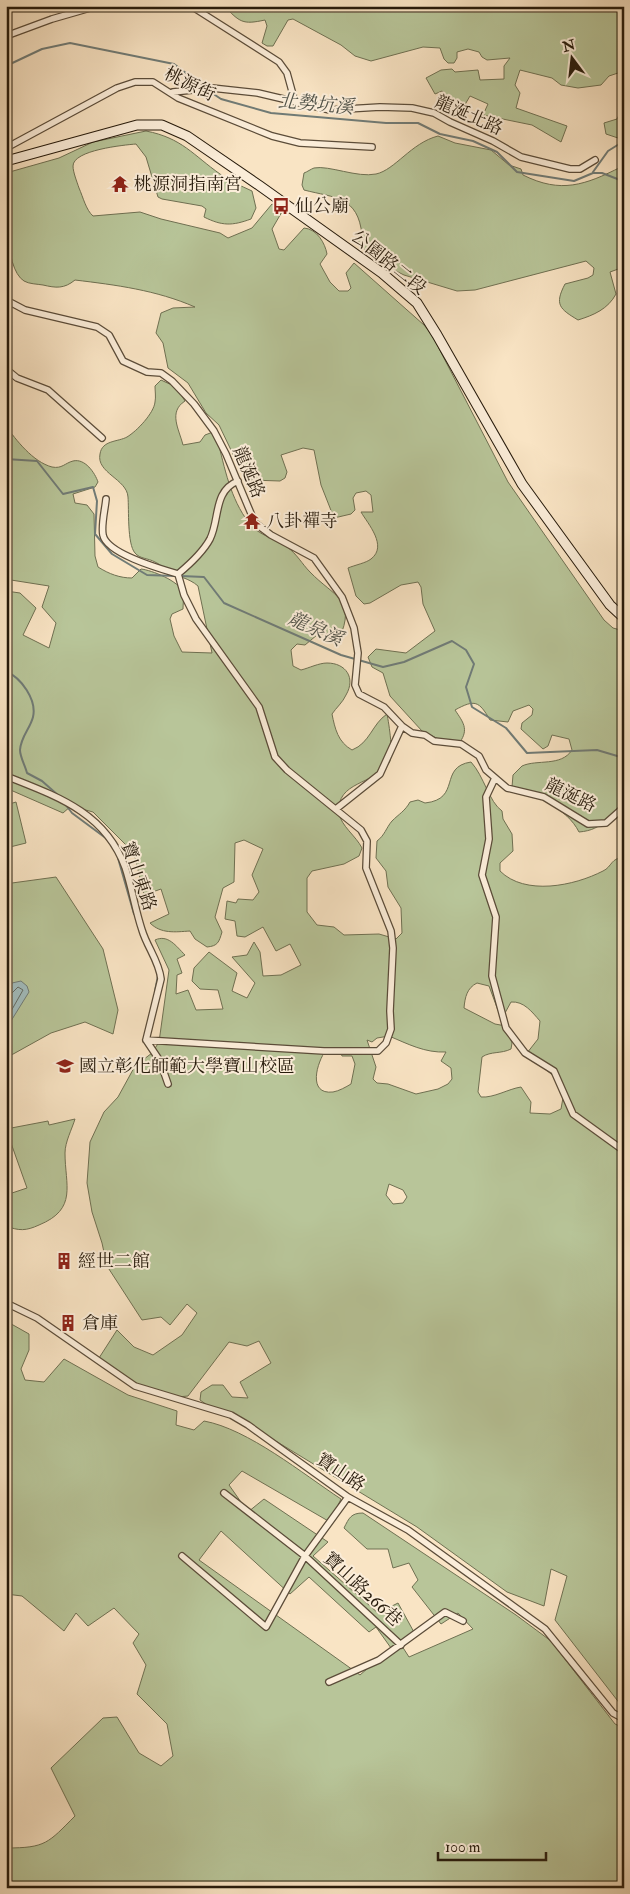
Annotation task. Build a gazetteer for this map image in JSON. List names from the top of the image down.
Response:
{
  "streets": {
    "main road": ["公園路二段"],
    "street": [
      "桃源街",
      "龍涎北路",
      "龍涎路",
      "寶山東路",
      "寶山路",
      "寶山路266巷"
    ]
  },
  "crossings": [
    ["桃源街", "龍涎北路"],
    ["寶山路", "寶山路266巷"]
  ],
  "water": ["北勢坑溪", "龍泉溪"],
  "places": {
    "temple": ["桃源洞指南宮", "八卦禪寺"],
    "bus stop": ["仙公廟"],
    "school or university": ["國立彰化師範大學寶山校區"],
    "building": ["經世二館", "倉庫"]
  },
  "scale_bar": "100 m",
  "north": "top"
}
